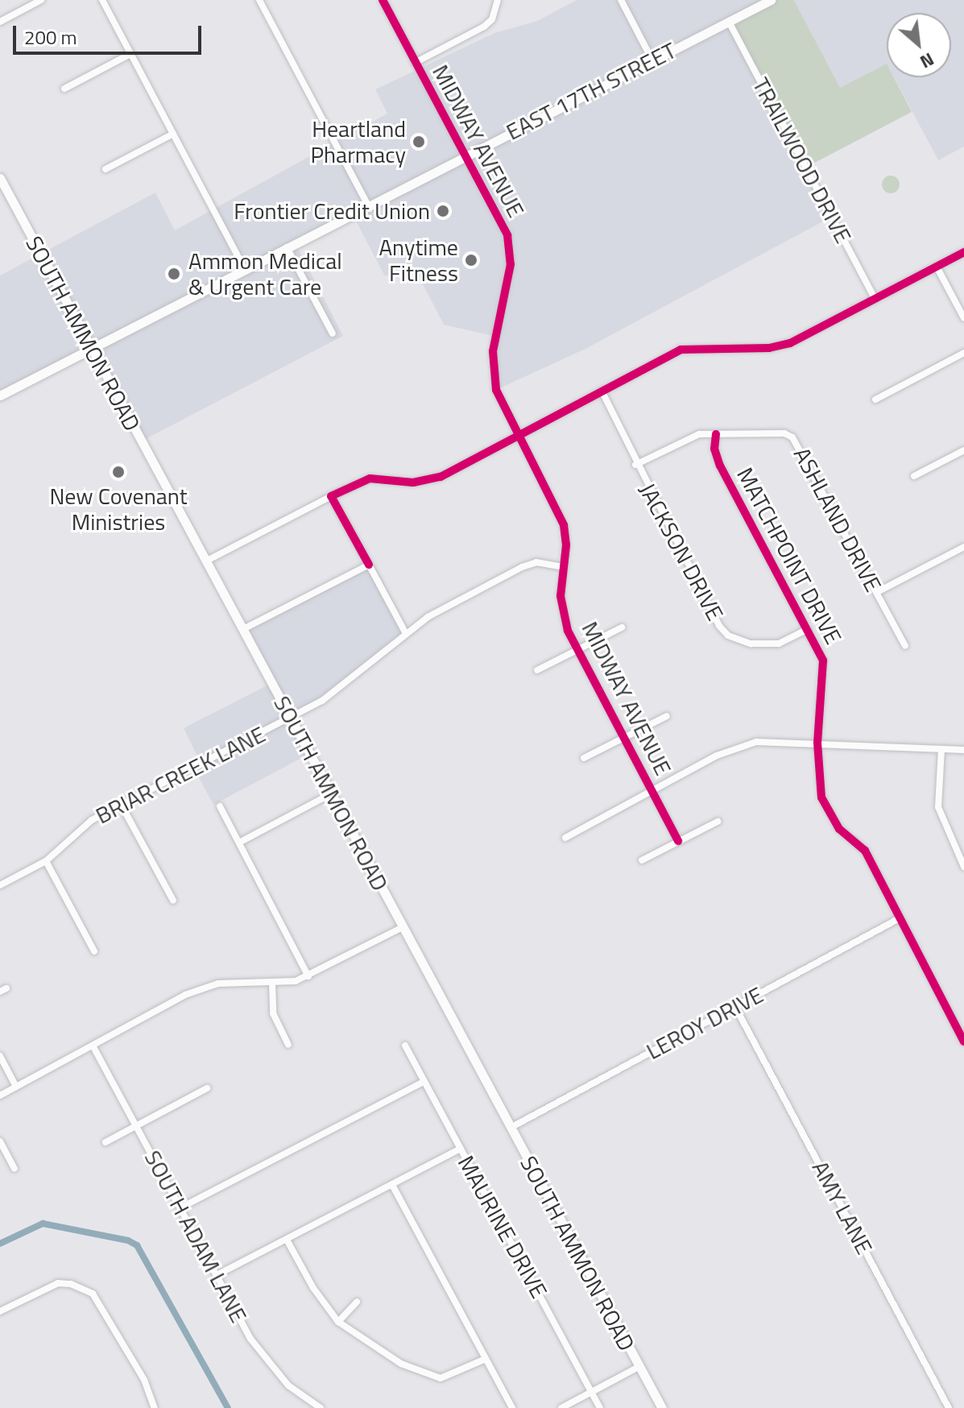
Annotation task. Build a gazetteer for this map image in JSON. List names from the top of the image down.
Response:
{
  "streets": {
    "main road": ["EAST 17TH STREET", "SOUTH AMMON ROAD"],
    "street": [
      "MIDWAY AVENUE",
      "TRAILWOOD DRIVE",
      "ASHLAND DRIVE",
      "JACKSON DRIVE",
      "MATCHPOINT DRIVE",
      "BRIAR CREEK LANE",
      "LEROY DRIVE",
      "AMY LANE",
      "MAURINE DRIVE",
      "SOUTH ADAM LANE"
    ]
  },
  "crossings": [
    ["EAST 17TH STREET", "MIDWAY AVENUE"],
    ["EAST 17TH STREET", "TRAILWOOD DRIVE"],
    ["EAST 17TH STREET", "SOUTH AMMON ROAD"],
    ["MIDWAY AVENUE", "BRIAR CREEK LANE"],
    ["SOUTH AMMON ROAD", "BRIAR CREEK LANE"],
    ["SOUTH AMMON ROAD", "LEROY DRIVE"],
    ["ASHLAND DRIVE", "JACKSON DRIVE"],
    ["ASHLAND DRIVE", "MATCHPOINT DRIVE"],
    ["JACKSON DRIVE", "MATCHPOINT DRIVE"],
    ["MATCHPOINT DRIVE", "LEROY DRIVE"],
    ["LEROY DRIVE", "AMY LANE"]
  ],
  "places": [
    "Heartland Pharmacy",
    "Frontier Credit Union",
    "Anytime Fitness",
    "Ammon Medical & Urgent Care",
    "New Covenant Ministries"
  ],
  "scale_bar": "200 m",
  "north": "bottom right"
}
